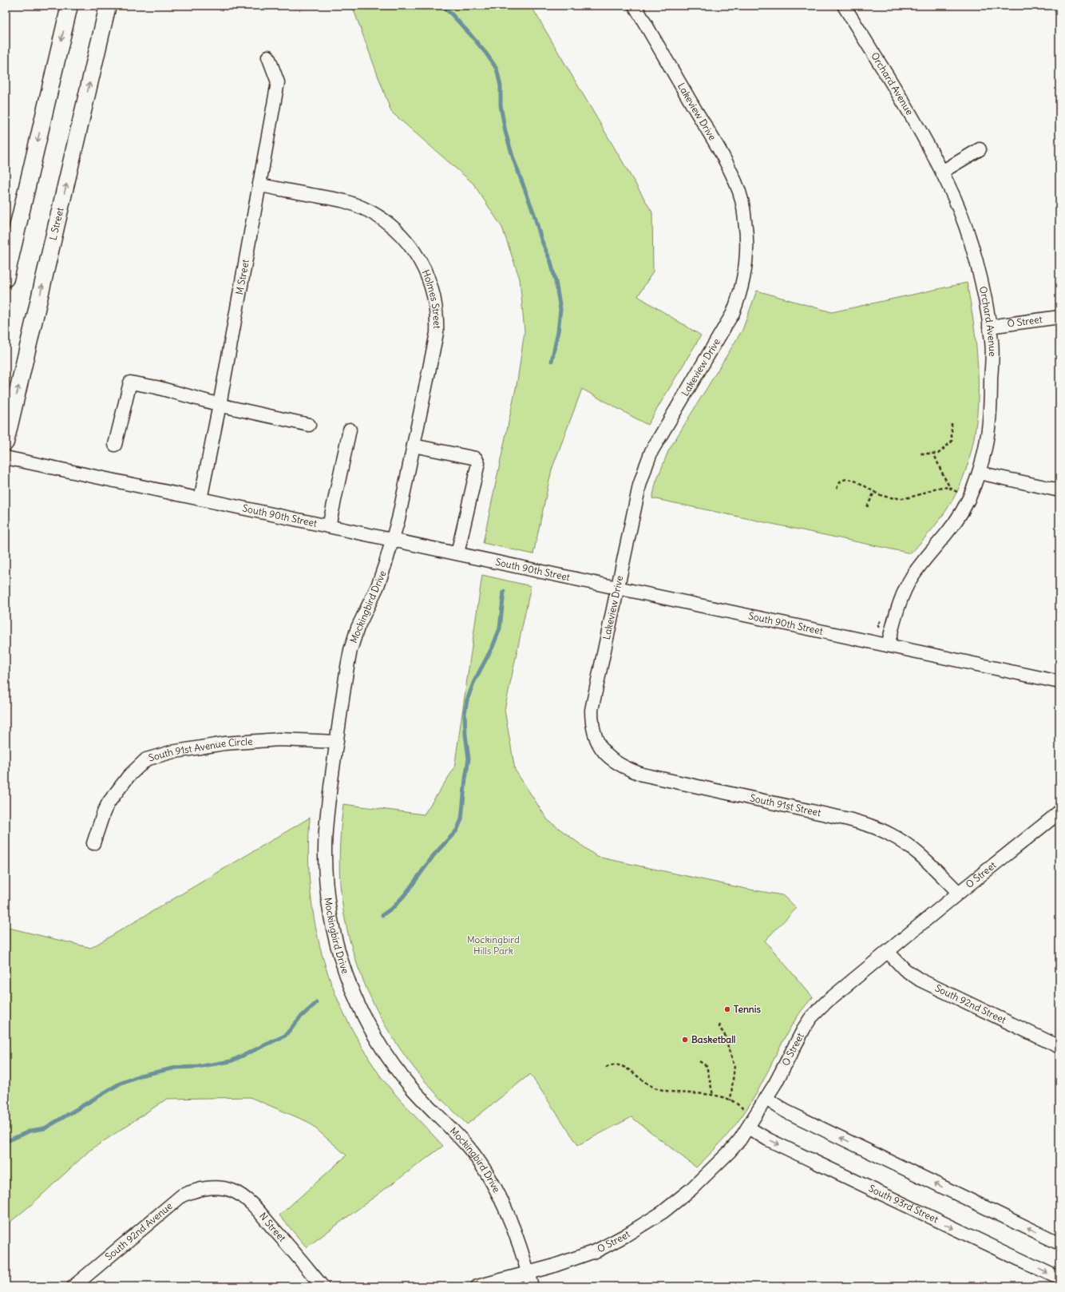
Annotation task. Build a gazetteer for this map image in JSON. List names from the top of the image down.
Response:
{
  "streets": {
    "main road": ["L Street"],
    "street": [
      "Orchard Avenue",
      "Lakeview Drive",
      "M Street",
      "Holmes Street",
      "O Street",
      "South 90th Street",
      "Mockingbird Drive",
      "South 91st Avenue Circle",
      "South 91st Street",
      "South 92nd Street",
      "South 93rd Street",
      "N Street",
      "South 92nd Avenue"
    ]
  },
  "crossings": [
    ["Orchard Avenue", "O Street"],
    ["Orchard Avenue", "South 90th Street"],
    ["Lakeview Drive", "South 90th Street"],
    ["Lakeview Drive", "South 91st Street"],
    ["M Street", "Holmes Street"],
    ["M Street", "South 90th Street"],
    ["Holmes Street", "South 90th Street"],
    ["Holmes Street", "Mockingbird Drive"],
    ["O Street", "Mockingbird Drive"],
    ["O Street", "South 91st Street"],
    ["O Street", "South 92nd Street"],
    ["O Street", "South 93rd Street"],
    ["South 90th Street", "Mockingbird Drive"],
    ["Mockingbird Drive", "South 91st Avenue Circle"],
    ["N Street", "South 92nd Avenue"]
  ],
  "parks": ["Mockingbird Hills Park"],
  "places": ["Tennis", "Basketball"]
}
